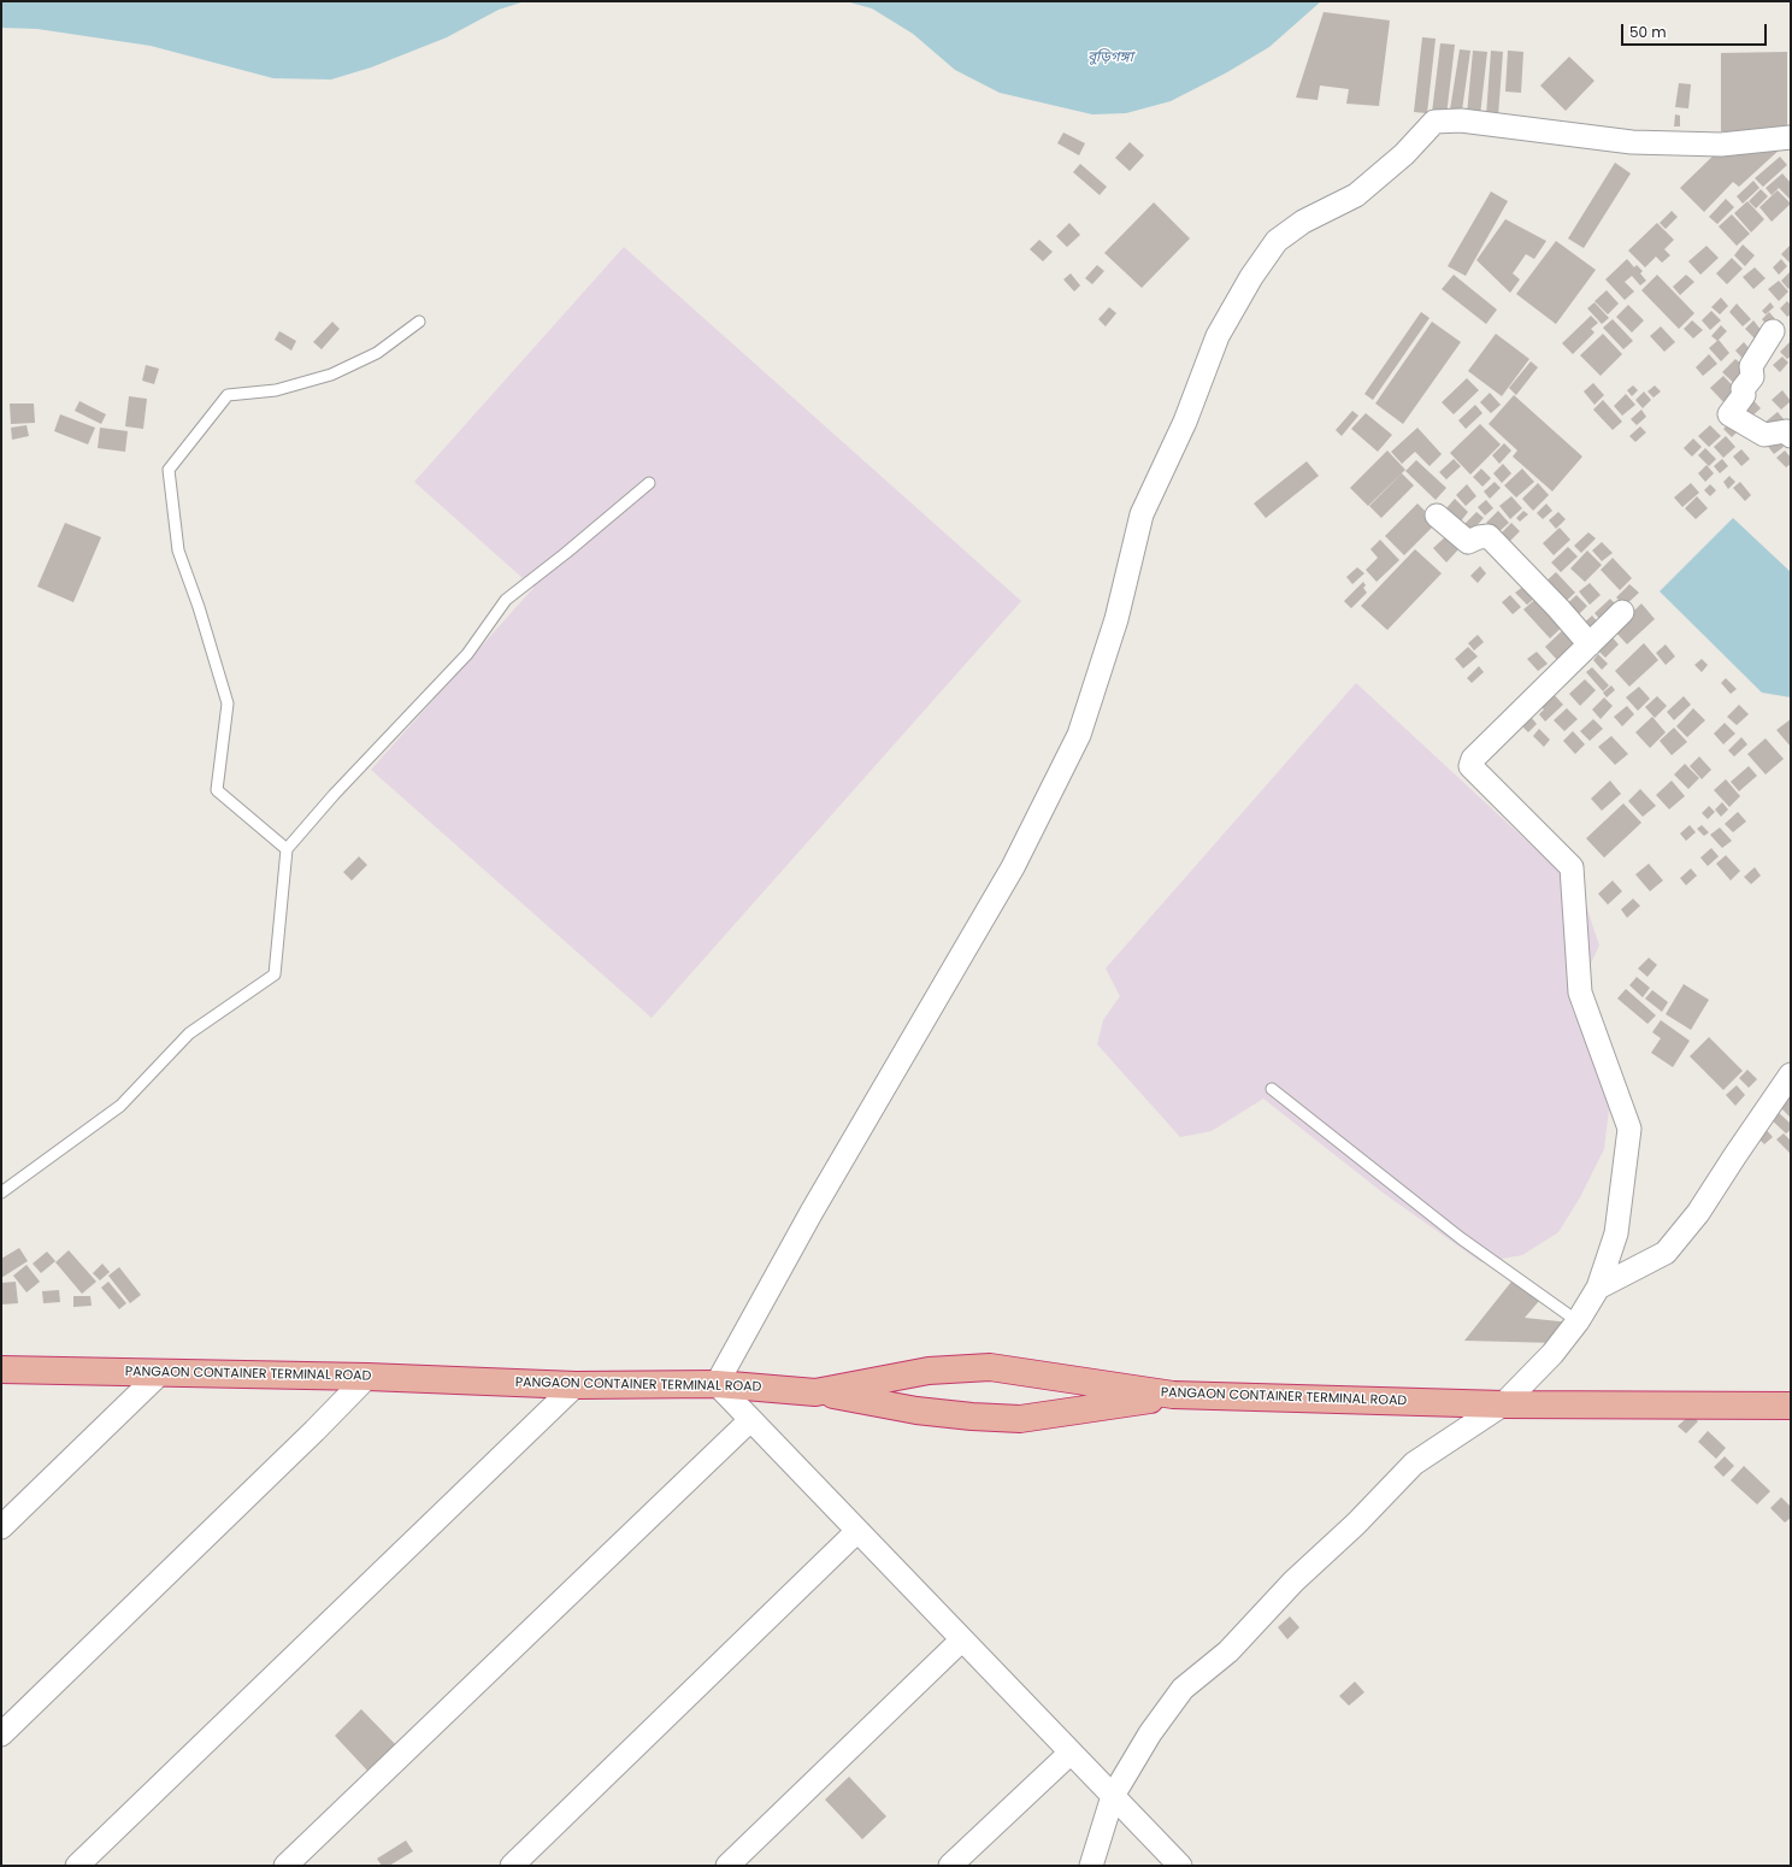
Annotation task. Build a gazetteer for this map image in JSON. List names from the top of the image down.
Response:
{
  "streets": {
    "highway": ["PANGAON CONTAINER TERMINAL ROAD"]
  },
  "water": ["বুড়িগঙ্গা"],
  "scale_bar": "50 m"
}
